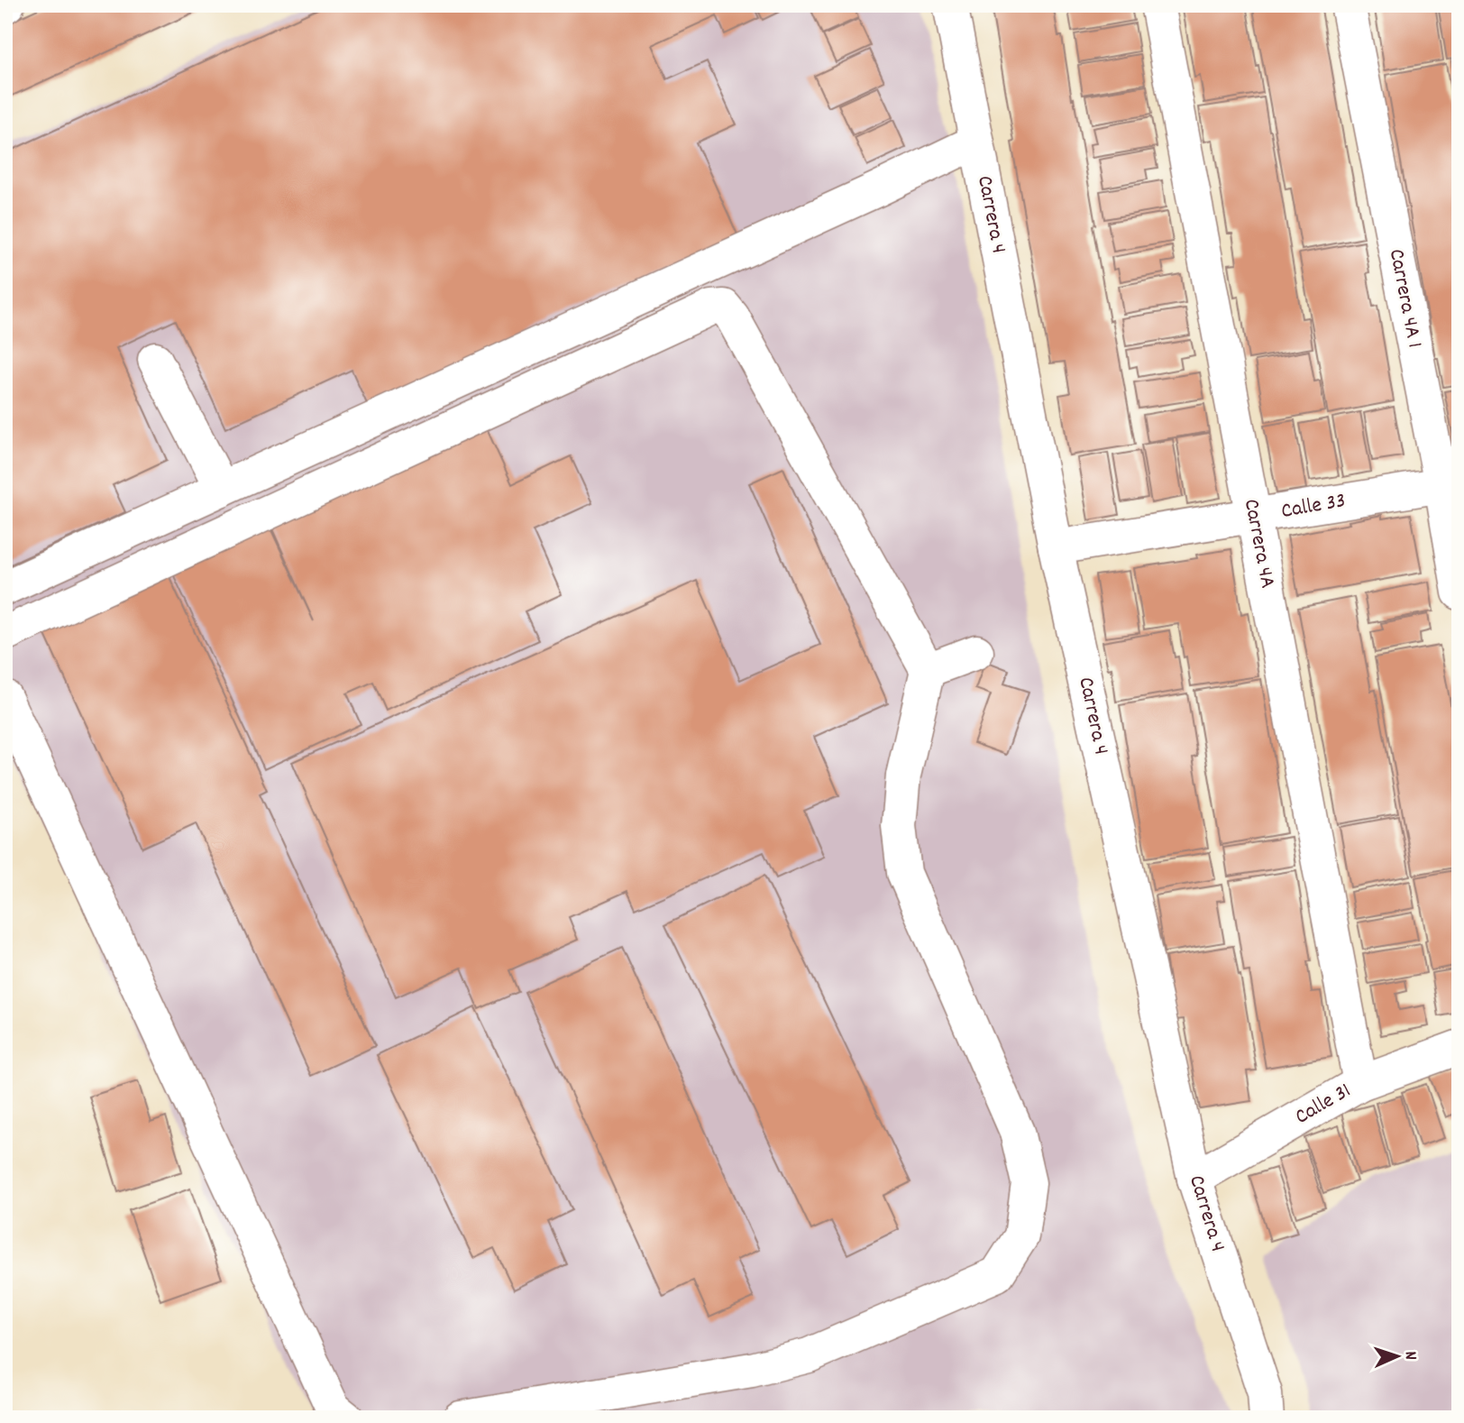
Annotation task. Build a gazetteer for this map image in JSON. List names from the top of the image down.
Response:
{
  "streets": {
    "street": [
      "Carrera 4",
      "Carrera 4A 1",
      "Calle 33",
      "Carrera 4A",
      "Calle 31"
    ]
  },
  "crossings": [
    ["Carrera 4", "Calle 33"],
    ["Carrera 4", "Calle 31"],
    ["Carrera 4A 1", "Calle 33"],
    ["Calle 33", "Carrera 4A"],
    ["Carrera 4A", "Calle 31"]
  ],
  "north": "right"
}
